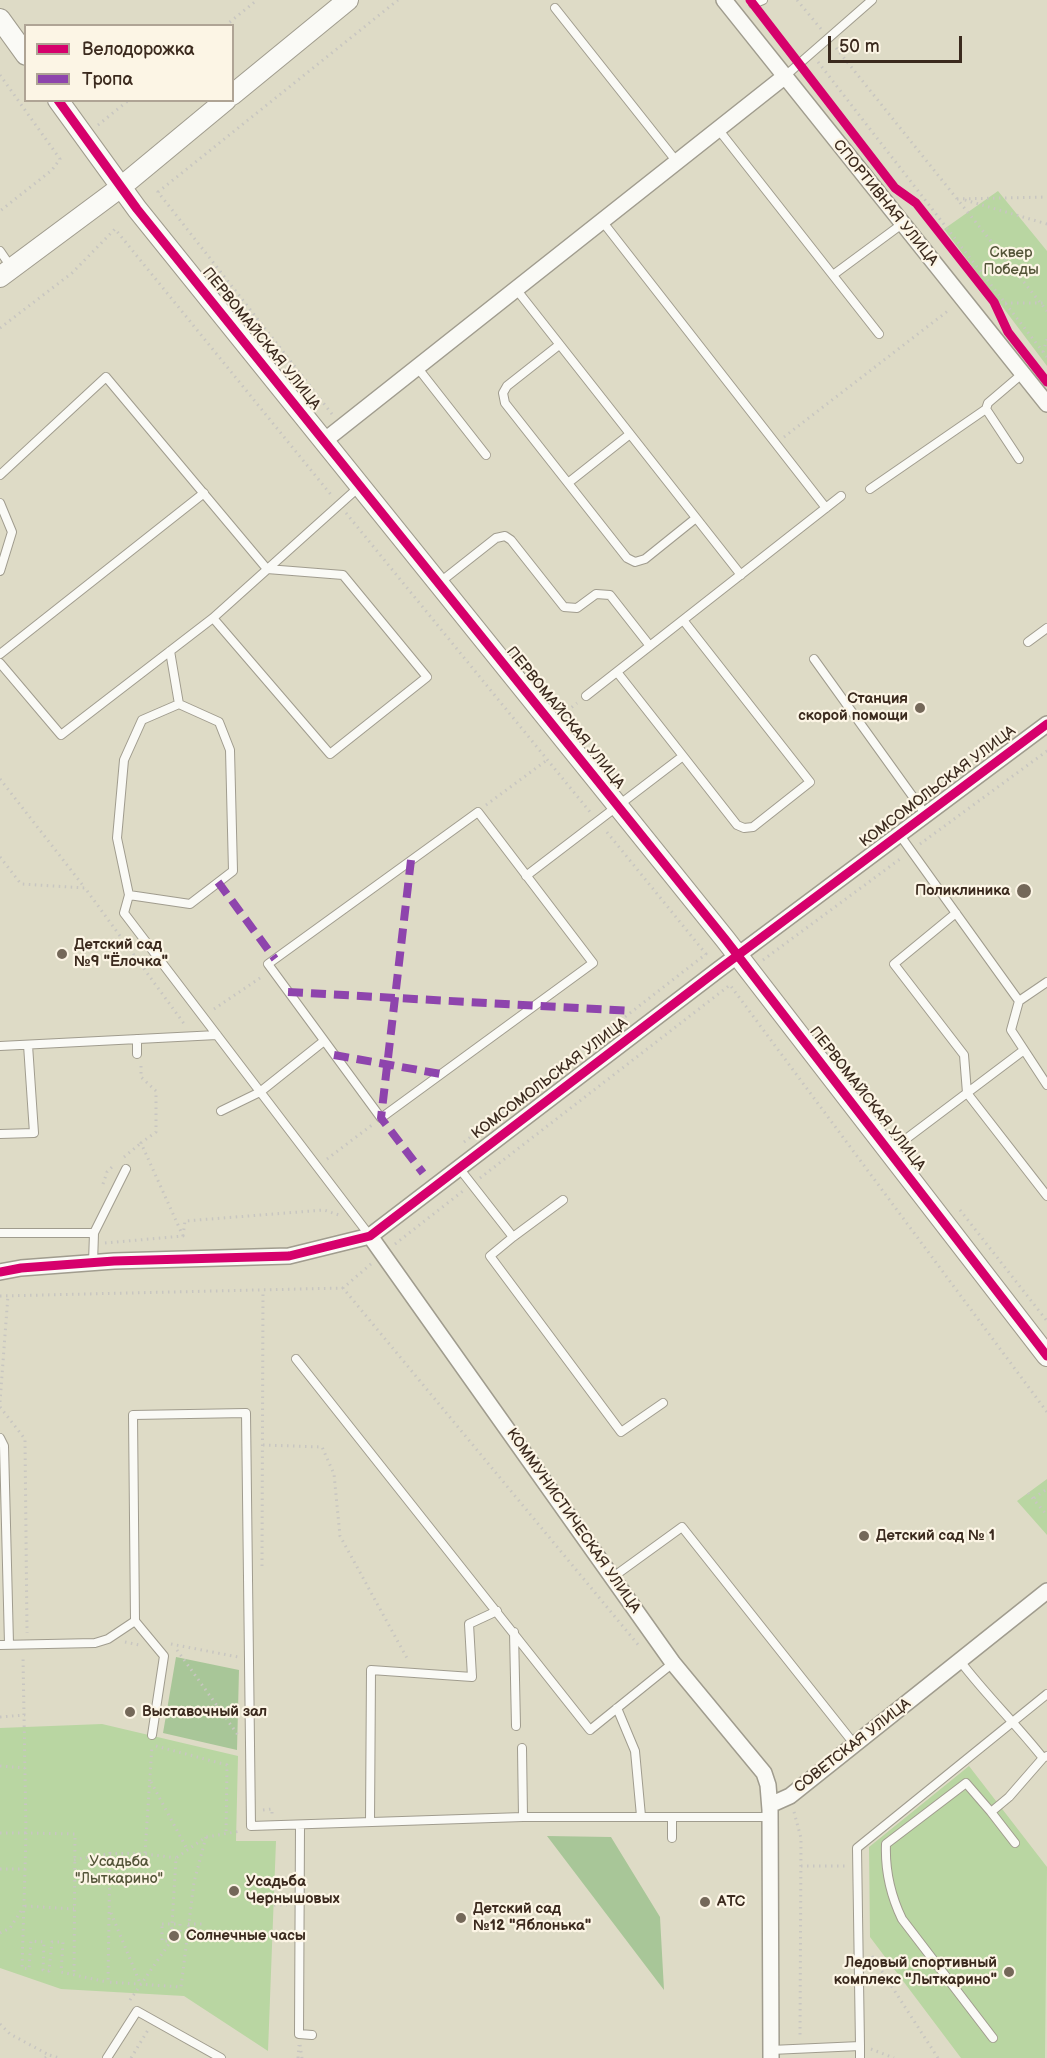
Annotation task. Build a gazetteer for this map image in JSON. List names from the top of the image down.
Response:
{
  "streets": {
    "street": [
      "СПОРТИВНАЯ УЛИЦА",
      "ПЕРВОМАЙСКАЯ УЛИЦА",
      "КОМСОМОЛЬСКАЯ УЛИЦА",
      "КОММУНИСТИЧЕСКАЯ УЛИЦА",
      "СОВЕТСКАЯ УЛИЦА"
    ]
  },
  "crossings": [
    ["ПЕРВОМАЙСКАЯ УЛИЦА", "КОМСОМОЛЬСКАЯ УЛИЦА"],
    ["КОМСОМОЛЬСКАЯ УЛИЦА", "КОММУНИСТИЧЕСКАЯ УЛИЦА"],
    ["КОММУНИСТИЧЕСКАЯ УЛИЦА", "СОВЕТСКАЯ УЛИЦА"]
  ],
  "parks": ["Сквер Победы", "Усадьба \"Лыткарино\""],
  "places": [
    "Станция скорой помощи",
    "Поликлиника",
    "Детский сад №9 \"Ёлочка\"",
    "Детский сад № 1",
    "Выставочный зал",
    "Усадьба Чернышовых",
    "АТС",
    "Детский сад №12 \"Яблонька\"",
    "Солнечные часы",
    "Ледовый спортивный комплекс \"Лыткарино\""
  ],
  "legend": ["Велодорожка", "Тропа"],
  "scale_bar": "50 m"
}
